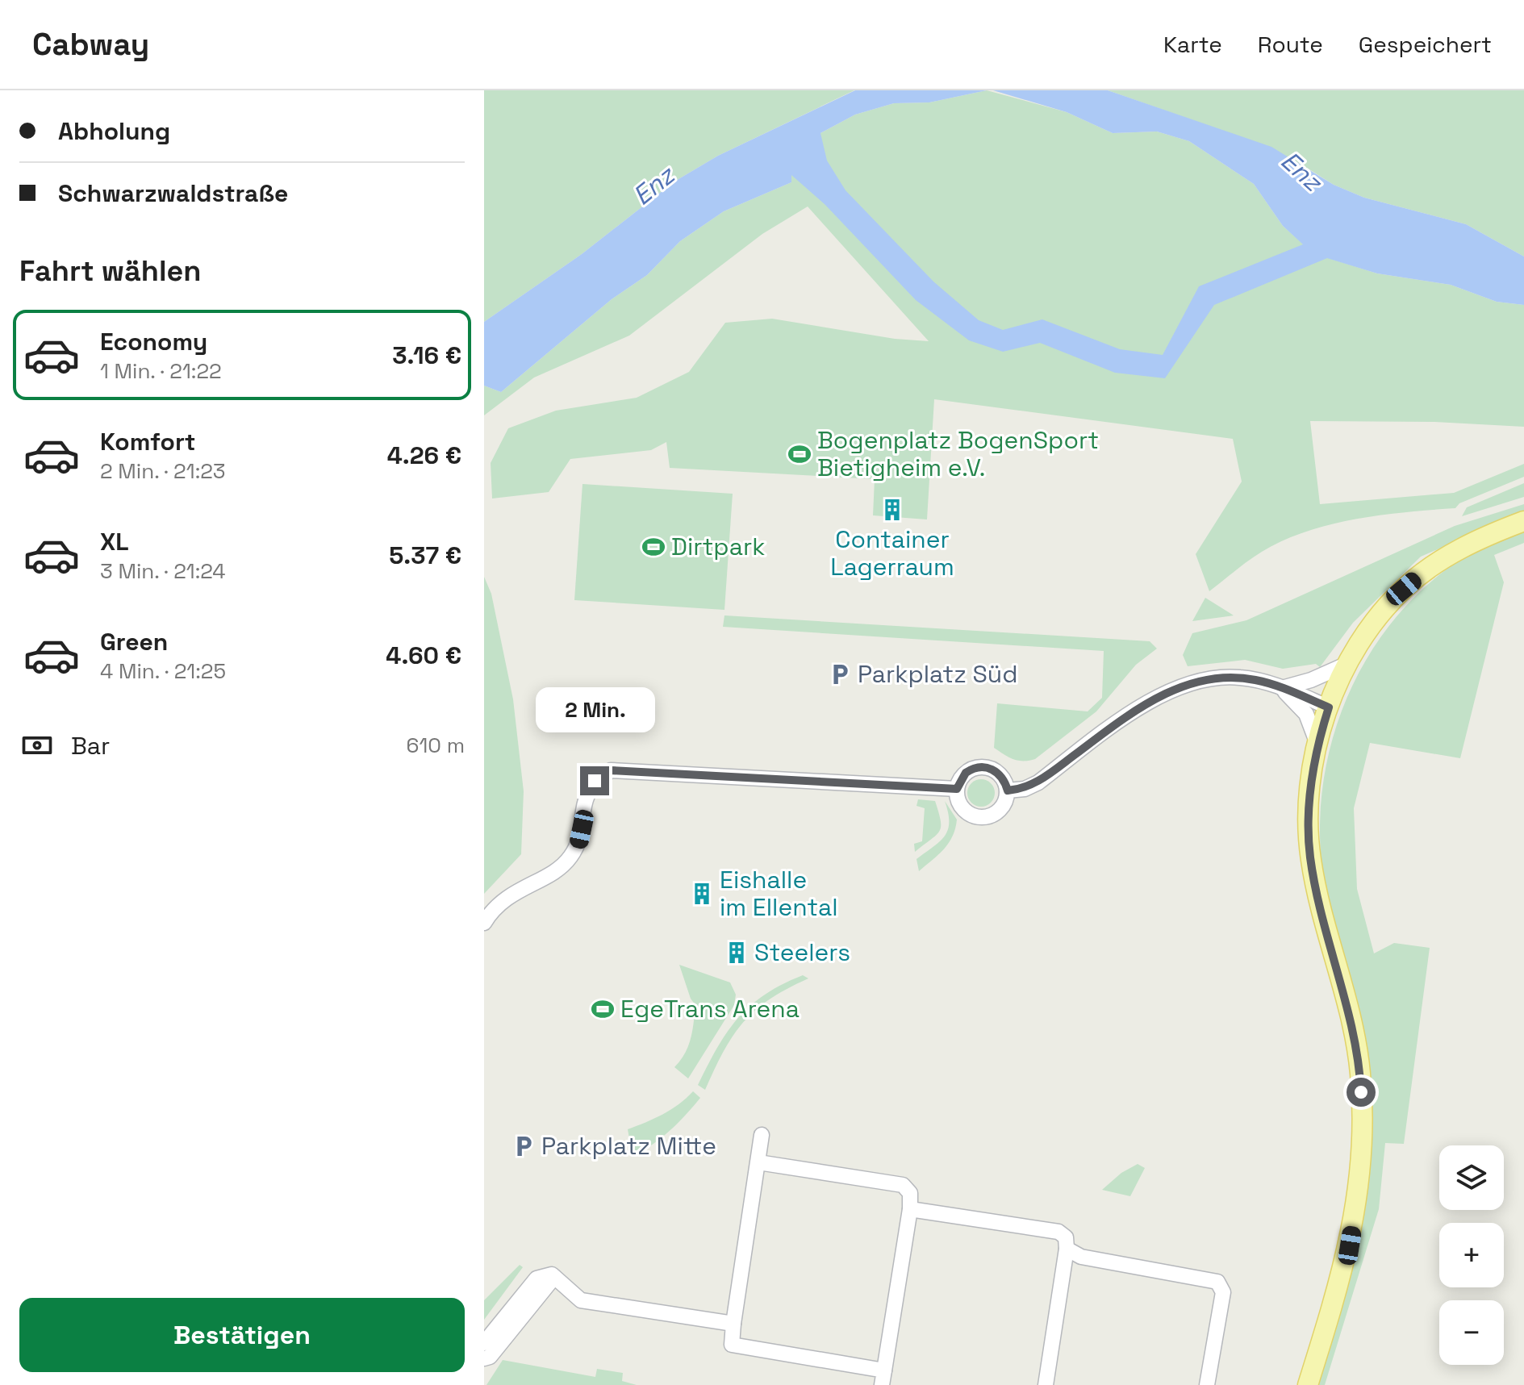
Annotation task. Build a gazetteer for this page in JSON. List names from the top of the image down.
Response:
{
  "water": ["Enz"],
  "places": {
    "sports": ["Bogenplatz BogenSport Bietigheim e.V.", "Dirtpark", "EgeTrans Arena"],
    "building": ["Container Lagerraum", "Eishalle im Ellental", "Steelers"],
    "parking": ["Parkplatz Süd", "Parkplatz Mitte"]
  },
  "page": {
    "header": "Cabway",
    "nav": ["Karte", "Route", "Gespeichert"],
    "banner": ["Abholung", "Schwarzwaldstraße"],
    "heading": "Fahrt wählen",
    "list": [
      {
        "name": "Economy",
        "note": "1 Min. · 21:22",
        "value": "3.16 €"
      },
      {
        "name": "Komfort",
        "note": "2 Min. · 21:23",
        "value": "4.26 €"
      },
      {
        "name": "XL",
        "note": "3 Min. · 21:24",
        "value": "5.37 €"
      },
      {
        "name": "Green",
        "note": "4 Min. · 21:25",
        "value": "4.60 €"
      }
    ],
    "bubble": "2 Min.",
    "pay": ["Bar", "610 m"],
    "map_buttons": ["+", "−"],
    "buttons": "Bestätigen"
  }
}
